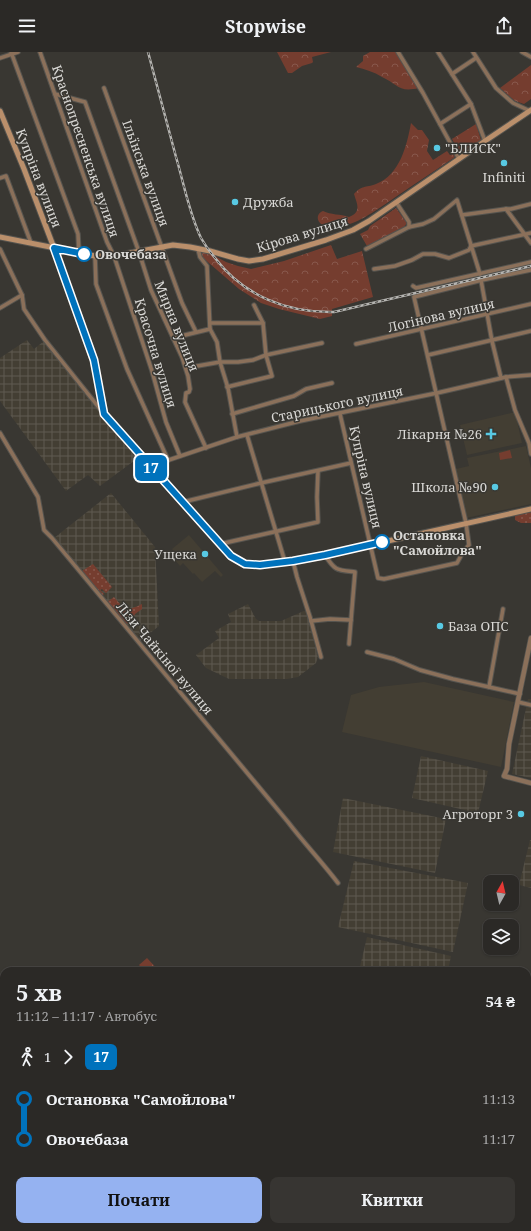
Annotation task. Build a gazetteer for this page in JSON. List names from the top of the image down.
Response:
{
  "streets": {
    "main road": ["Купріна вулиця", "Кірова вулиця"],
    "street": [
      "Краснопресненська вулиця",
      "Ільїнська вулиця",
      "Логінова вулиця",
      "Мирна вулиця",
      "Красочна вулиця",
      "Старицького вулиця",
      "Лізи Чайкіної вулиця"
    ]
  },
  "crossings": [
    ["Краснопресненська вулиця", "Кірова вулиця"],
    ["Краснопресненська вулиця", "Мирна вулиця"],
    ["Краснопресненська вулиця", "Красочна вулиця"],
    ["Ільїнська вулиця", "Кірова вулиця"],
    ["Купріна вулиця", "Кірова вулиця"],
    ["Купріна вулиця", "Старицького вулиця"],
    ["Кірова вулиця", "Мирна вулиця"],
    ["Кірова вулиця", "Красочна вулиця"],
    ["Мирна вулиця", "Красочна вулиця"],
    ["Мирна вулиця", "Старицького вулиця"],
    ["Красочна вулиця", "Старицького вулиця"]
  ],
  "places": {
    "other": [
      "\"БЛИСК\"",
      "Infiniti",
      "Дружба",
      "Овочебаза",
      "Школа №90",
      "Остановка \"Самойлова\"",
      "Ущека",
      "База ОПС",
      "Агроторг 3"
    ],
    "health": ["Лікарня №26"]
  },
  "lines": ["bus line 17"],
  "north": "top",
  "page": {
    "header": "Stopwise",
    "on_map": "17",
    "heading": ["5 хв", "11:12 – 11:17 · Автобус", "54 ₴"],
    "legs": ["1", "17"],
    "list": [
      {
        "name": "Остановка \"Самойлова\"",
        "value": "11:13"
      },
      {
        "name": "Овочебаза",
        "value": "11:17"
      }
    ],
    "buttons": ["Почати", "Квитки"]
  }
}
